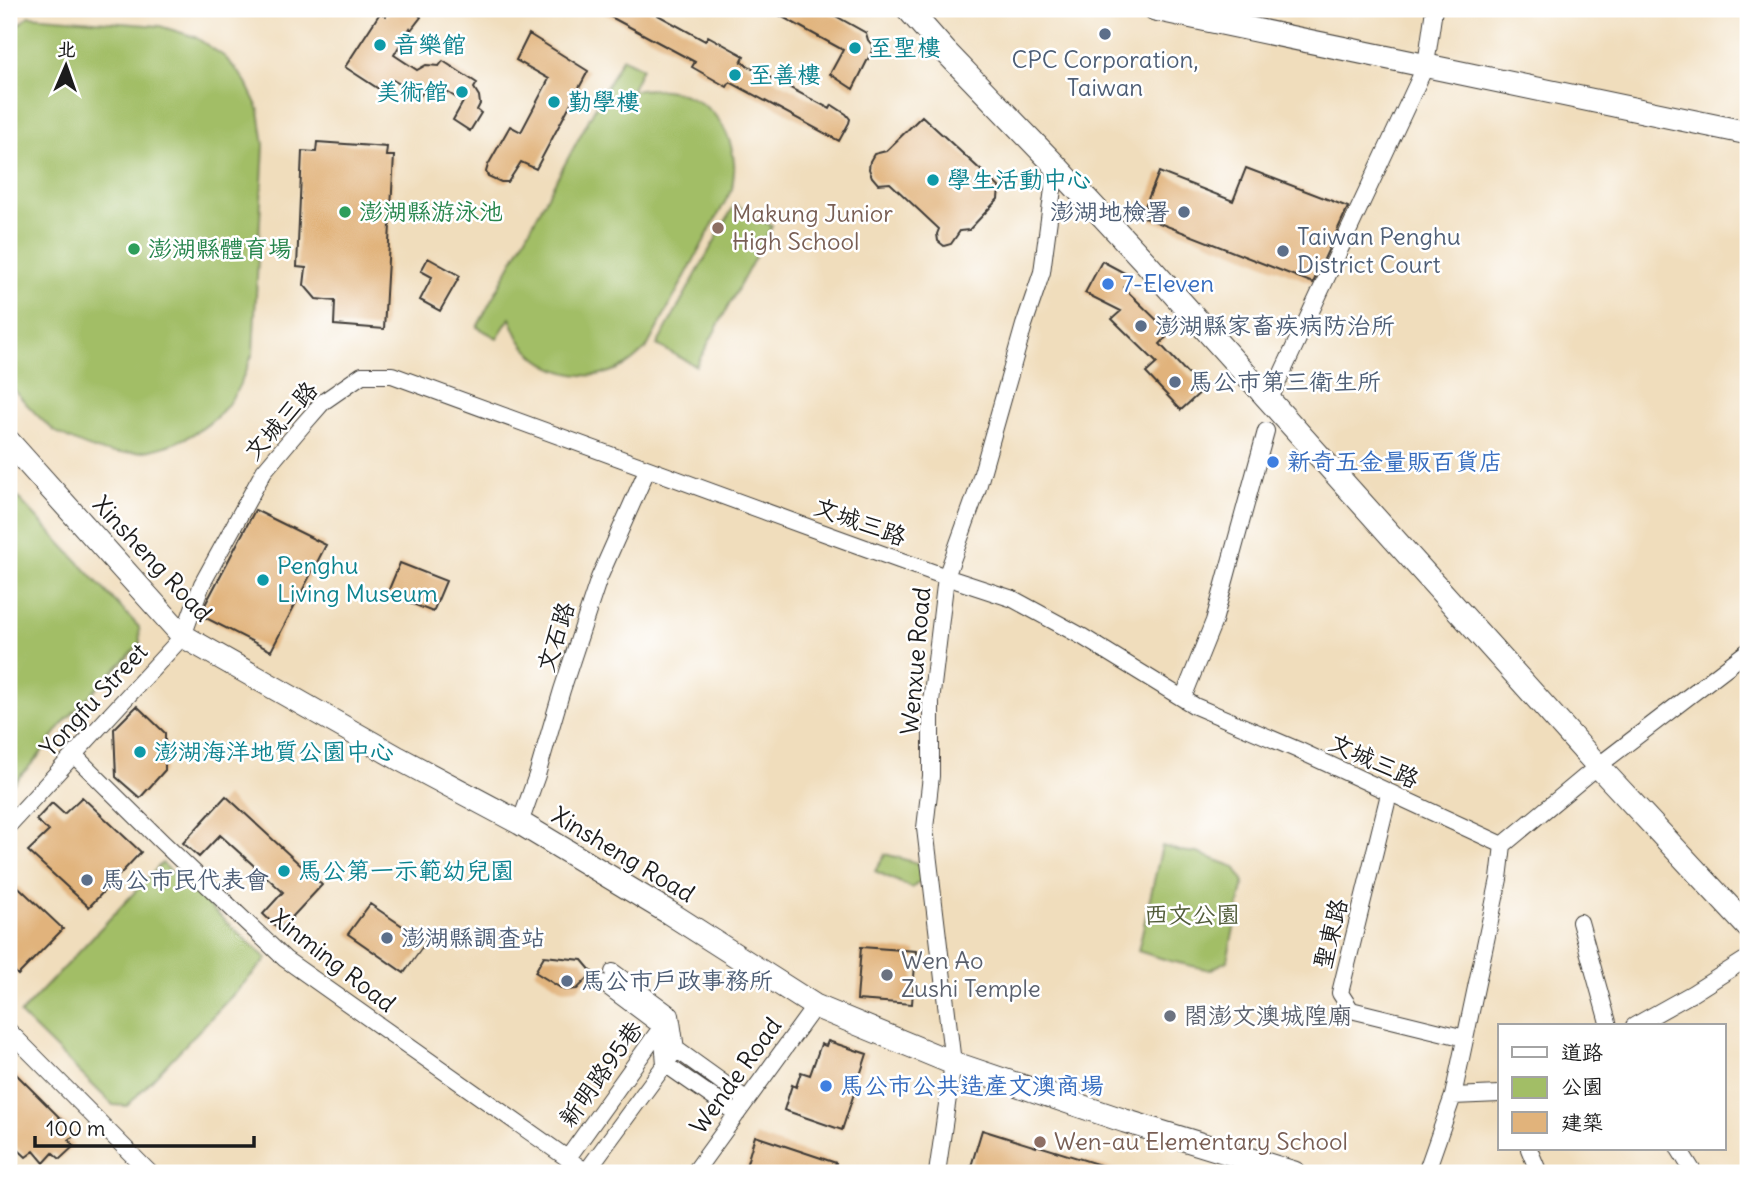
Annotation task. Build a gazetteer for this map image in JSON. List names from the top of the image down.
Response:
{
  "streets": {
    "main road": ["Xinsheng Road"],
    "street": [
      "文城三路",
      "文石路",
      "Wenxue Road",
      "Yongfu Street",
      "聖東路",
      "Xinming Road",
      "新明路95巷",
      "Wende Road"
    ]
  },
  "crossings": [
    ["文城三路", "Xinsheng Road"],
    ["文城三路", "文石路"],
    ["文城三路", "Wenxue Road"],
    ["文城三路", "Yongfu Street"],
    ["文城三路", "聖東路"],
    ["Xinsheng Road", "文石路"],
    ["Xinsheng Road", "Wenxue Road"],
    ["Xinsheng Road", "Yongfu Street"],
    ["Xinsheng Road", "Wende Road"],
    ["Yongfu Street", "Xinming Road"],
    ["Xinming Road", "新明路95巷"]
  ],
  "parks": ["西文公園"],
  "places": [
    "CPC Corporation, Taiwan",
    "音樂館",
    "至聖樓",
    "至善樓",
    "美術館",
    "勤學樓",
    "學生活動中心",
    "澎湖縣游泳池",
    "澎湖地檢署",
    "Makung Junior High School",
    "澎湖縣體育場",
    "Taiwan Penghu District Court",
    "7-Eleven",
    "澎湖縣家畜疾病防治所",
    "馬公市第三衛生所",
    "新奇五金量販百貨店",
    "Penghu Living Museum",
    "澎湖海洋地質公園中心",
    "馬公第一示範幼兒園",
    "馬公市民代表會",
    "澎湖縣調查站",
    "Wen Ao Zushi Temple",
    "馬公市戶政事務所",
    "閤澎文澳城隍廟",
    "馬公市公共造產文澳商場",
    "Wen-au Elementary School"
  ],
  "legend": ["道路", "公園", "建築"],
  "scale_bar": "100 m",
  "north": "top"
}
